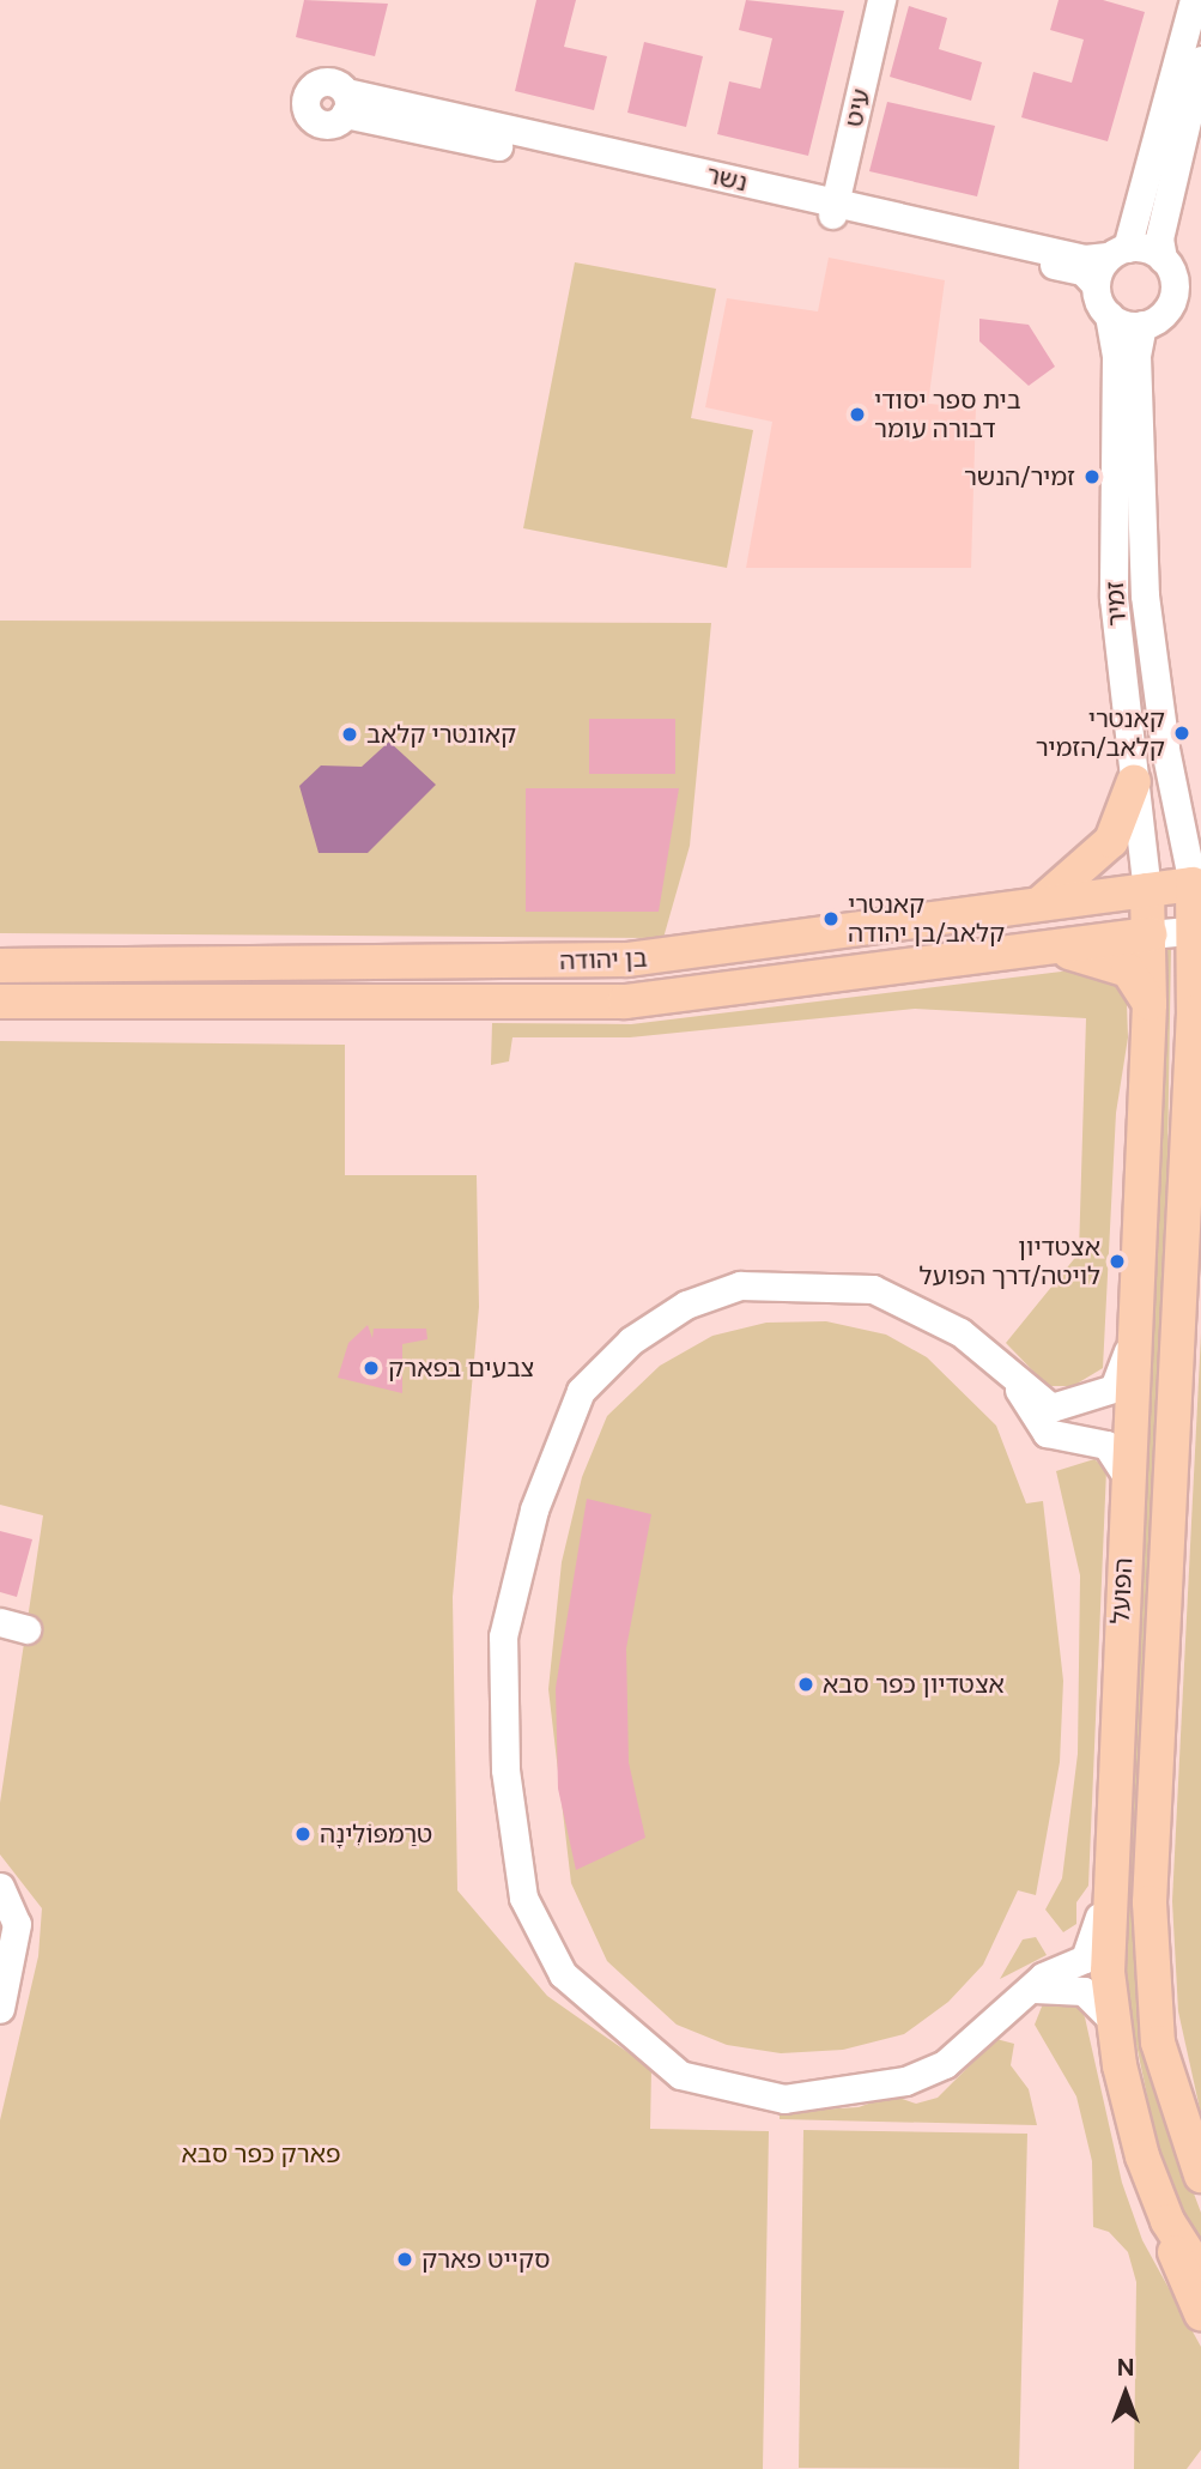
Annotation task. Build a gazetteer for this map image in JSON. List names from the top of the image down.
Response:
{
  "streets": {
    "main road": ["בן יהודה", "הפועל"],
    "street": ["עיט", "נשר", "זמיר"]
  },
  "crossings": [
    ["עיט", "נשר"],
    ["נשר", "זמיר"],
    ["זמיר", "בן יהודה"],
    ["זמיר", "הפועל"],
    ["בן יהודה", "הפועל"]
  ],
  "parks": ["פארק כפר סבא"],
  "places": [
    "בית ספר יסודי דבורה עומר",
    "זמיר/הנשר",
    "קאנטרי קלאב/הזמיר",
    "קאונטרי קלאב",
    "קאנטרי קלאב/בן יהודה",
    "אצטדיון לויטה/דרך הפועל",
    "צבעים בפארק",
    "אצטדיון כפר סבא",
    "טרַמפּוֹלִינָה",
    "סקייט פארק"
  ],
  "north": "top"
}
